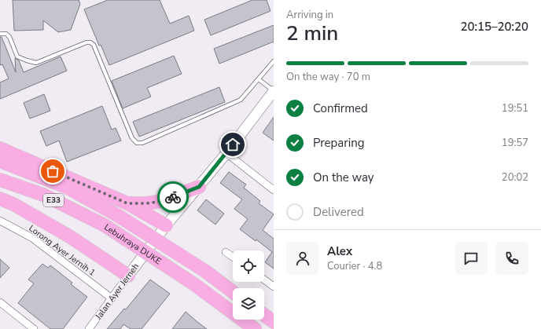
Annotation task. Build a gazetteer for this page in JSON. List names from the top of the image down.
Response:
{
  "streets": {
    "highway": ["E33", "Lebuhraya DUKE"],
    "main road": ["Jalan Ayer Jerneh"],
    "street": ["Lorong Ayer Jernih 1"]
  },
  "crossings": [
    ["Lorong Ayer Jernih 1", "Jalan Ayer Jerneh"]
  ],
  "page": {
    "heading": ["2 min", "Arriving in", "20:15–20:20"],
    "panel": ["Alex", "Courier · 4.8"],
    "bar": "On the way · 70 m",
    "list": [
      ["Confirmed", "19:51"],
      ["Preparing", "19:57"],
      ["On the way", "20:02"],
      "Delivered"
    ]
  }
}
